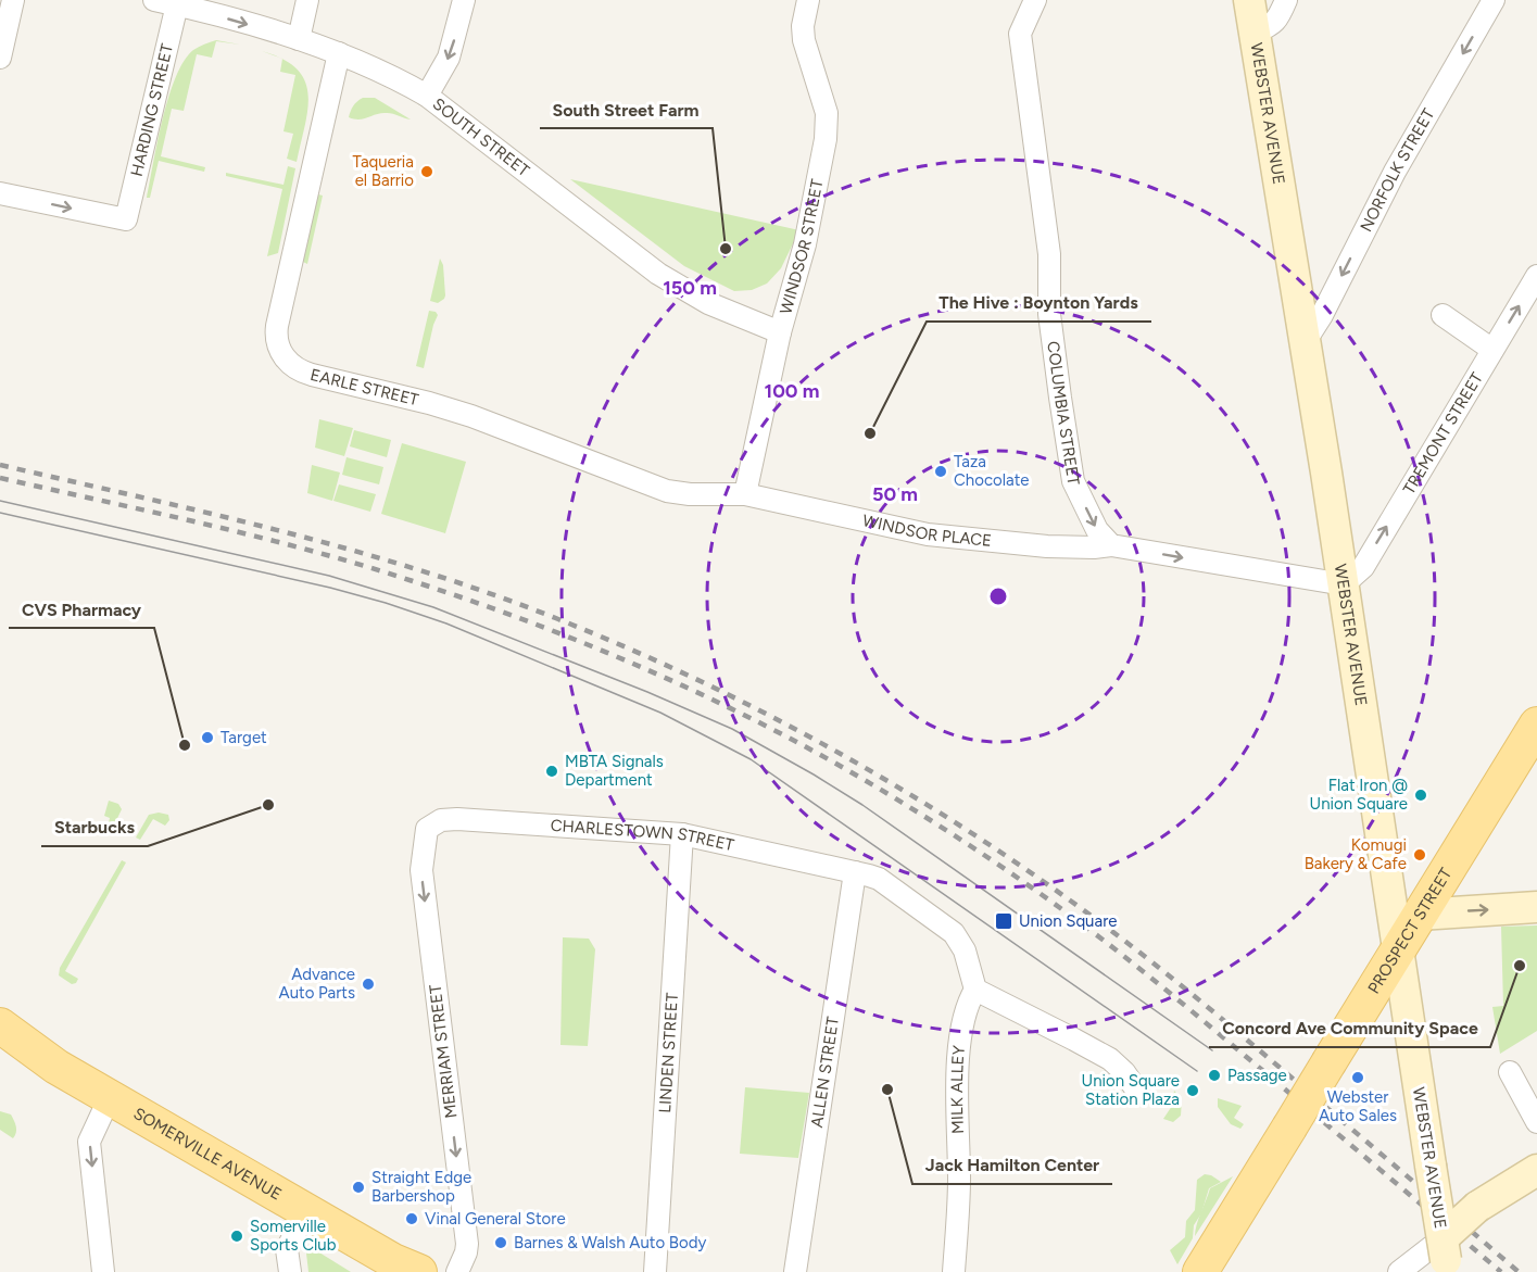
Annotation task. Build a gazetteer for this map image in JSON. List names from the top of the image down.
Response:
{
  "streets": {
    "main road": ["WEBSTER AVENUE", "PROSPECT STREET", "SOMERVILLE AVENUE"],
    "street": [
      "HARDING STREET",
      "SOUTH STREET",
      "NORFOLK STREET",
      "WINDSOR STREET",
      "EARLE STREET",
      "COLUMBIA STREET",
      "TREMONT STREET",
      "WINDSOR PLACE",
      "CHARLESTOWN STREET",
      "MERRIAM STREET",
      "LINDEN STREET",
      "ALLEN STREET",
      "MILK ALLEY"
    ]
  },
  "crossings": [
    ["HARDING STREET", "SOUTH STREET"],
    ["WEBSTER AVENUE", "NORFOLK STREET"],
    ["WEBSTER AVENUE", "TREMONT STREET"],
    ["WEBSTER AVENUE", "PROSPECT STREET"],
    ["SOUTH STREET", "WINDSOR STREET"],
    ["SOUTH STREET", "EARLE STREET"],
    ["WINDSOR STREET", "EARLE STREET"],
    ["WINDSOR STREET", "WINDSOR PLACE"],
    ["EARLE STREET", "WINDSOR PLACE"],
    ["COLUMBIA STREET", "WINDSOR PLACE"],
    ["CHARLESTOWN STREET", "MERRIAM STREET"],
    ["CHARLESTOWN STREET", "LINDEN STREET"],
    ["CHARLESTOWN STREET", "ALLEN STREET"],
    ["CHARLESTOWN STREET", "MILK ALLEY"]
  ],
  "one_way": [
    "NORFOLK STREET",
    "COLUMBIA STREET",
    "TREMONT STREET",
    "MERRIAM STREET"
  ],
  "places": {
    "other": [
      "Taqueria el Barrio",
      "South Street Farm",
      "The Hive : Boynton Yards",
      "Taza Chocolate",
      "Target",
      "CVS Pharmacy",
      "MBTA Signals Department",
      "Flat Iron @ Union Square",
      "Starbucks",
      "Komugi Bakery & Cafe",
      "Concord Ave Community Space",
      "Advance Auto Parts",
      "Passage",
      "Webster Auto Sales",
      "Jack Hamilton Center",
      "Union Square Station Plaza",
      "Straight Edge Barbershop",
      "Vinal General Store",
      "Somerville Sports Club",
      "Barnes & Walsh Auto Body"
    ],
    "transit": ["Union Square"]
  },
  "rings": ["150 m", "100 m", "50 m"]
}
